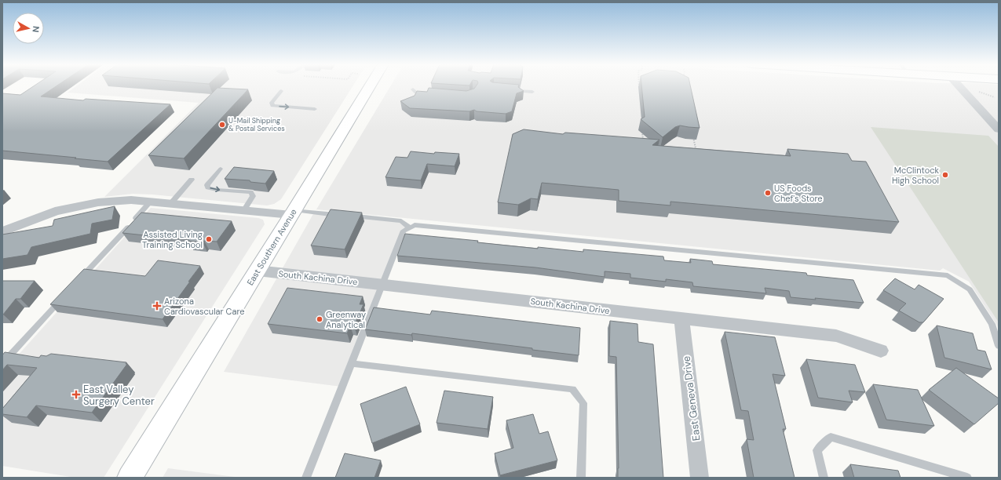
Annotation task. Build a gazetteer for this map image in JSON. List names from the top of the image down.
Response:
{
  "streets": {
    "main road": ["East Southern Avenue"],
    "street": ["South Kachina Drive", "East Geneva Drive"]
  },
  "crossings": [
    ["East Southern Avenue", "South Kachina Drive"],
    ["South Kachina Drive", "East Geneva Drive"]
  ],
  "places": {
    "other": [
      "U-Mail Shipping & Postal Services",
      "McClintock High School",
      "US Foods Chef's Store",
      "Assisted Living Training School",
      "Greenway Analytical"
    ],
    "health": ["Arizona Cardiovascular Care", "East Valley Surgery Center"]
  },
  "north": "right"
}
